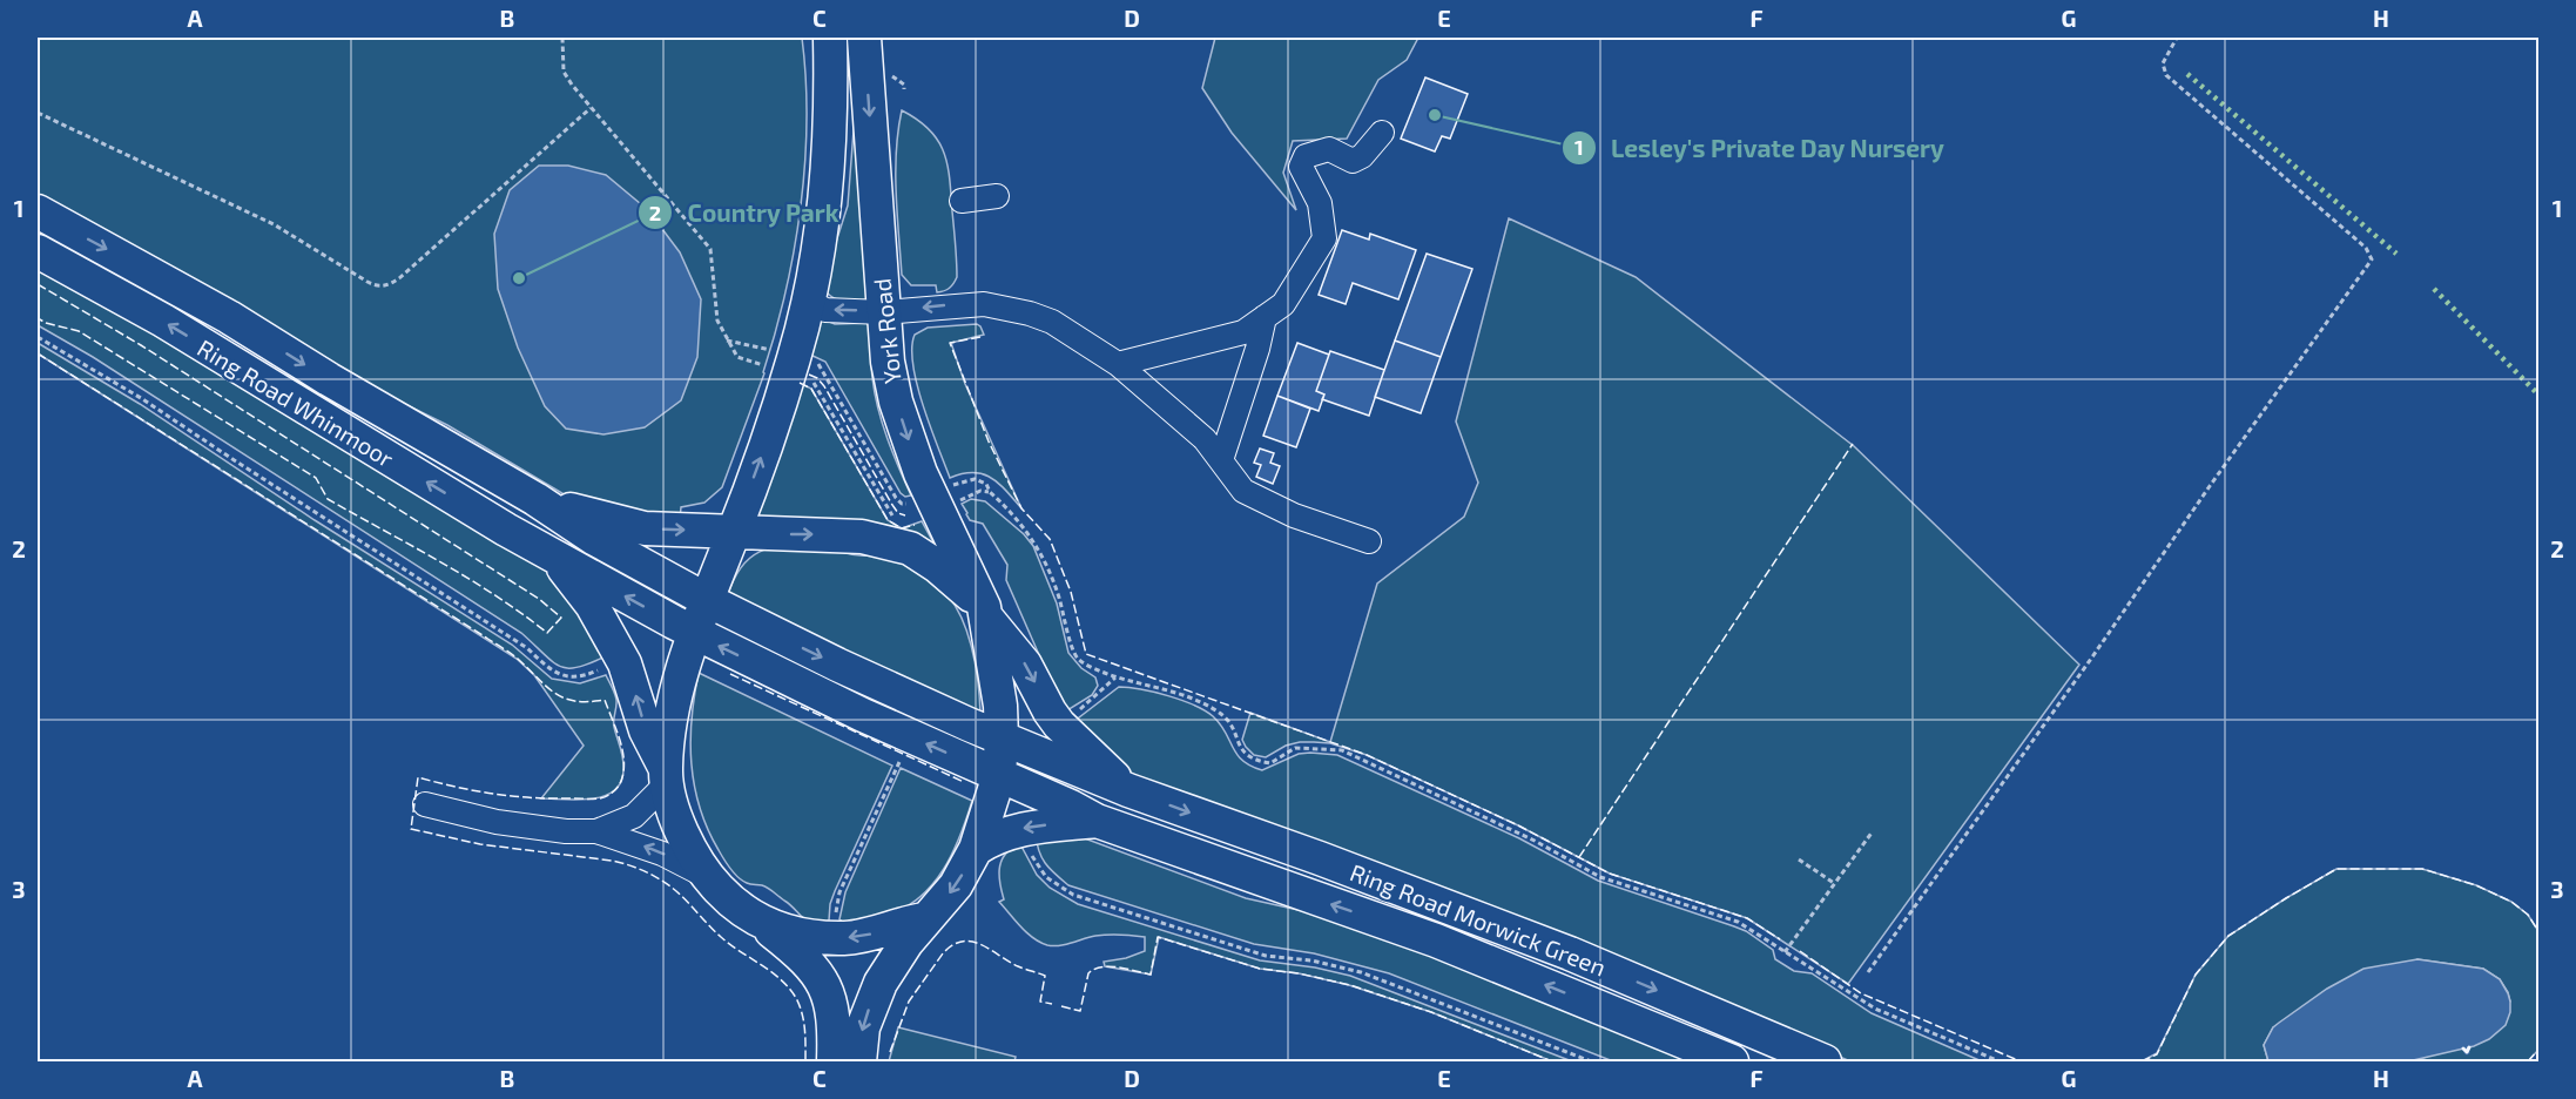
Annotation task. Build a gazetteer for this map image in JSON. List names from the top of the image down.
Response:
{
  "streets": {
    "highway": ["York Road", "Ring Road Whinmoor", "Ring Road Morwick Green"]
  },
  "crossings": [
    ["York Road", "Ring Road Whinmoor"],
    ["York Road", "Ring Road Morwick Green"],
    ["Ring Road Whinmoor", "Ring Road Morwick Green"]
  ],
  "places": ["Lesley's Private Day Nursery", "Country Park"],
  "grid": {
    "columns": [
      "A",
      "B",
      "C",
      "D",
      "E",
      "F",
      "G",
      "H"
    ],
    "rows": ["1", "2", "3"]
  }
}
